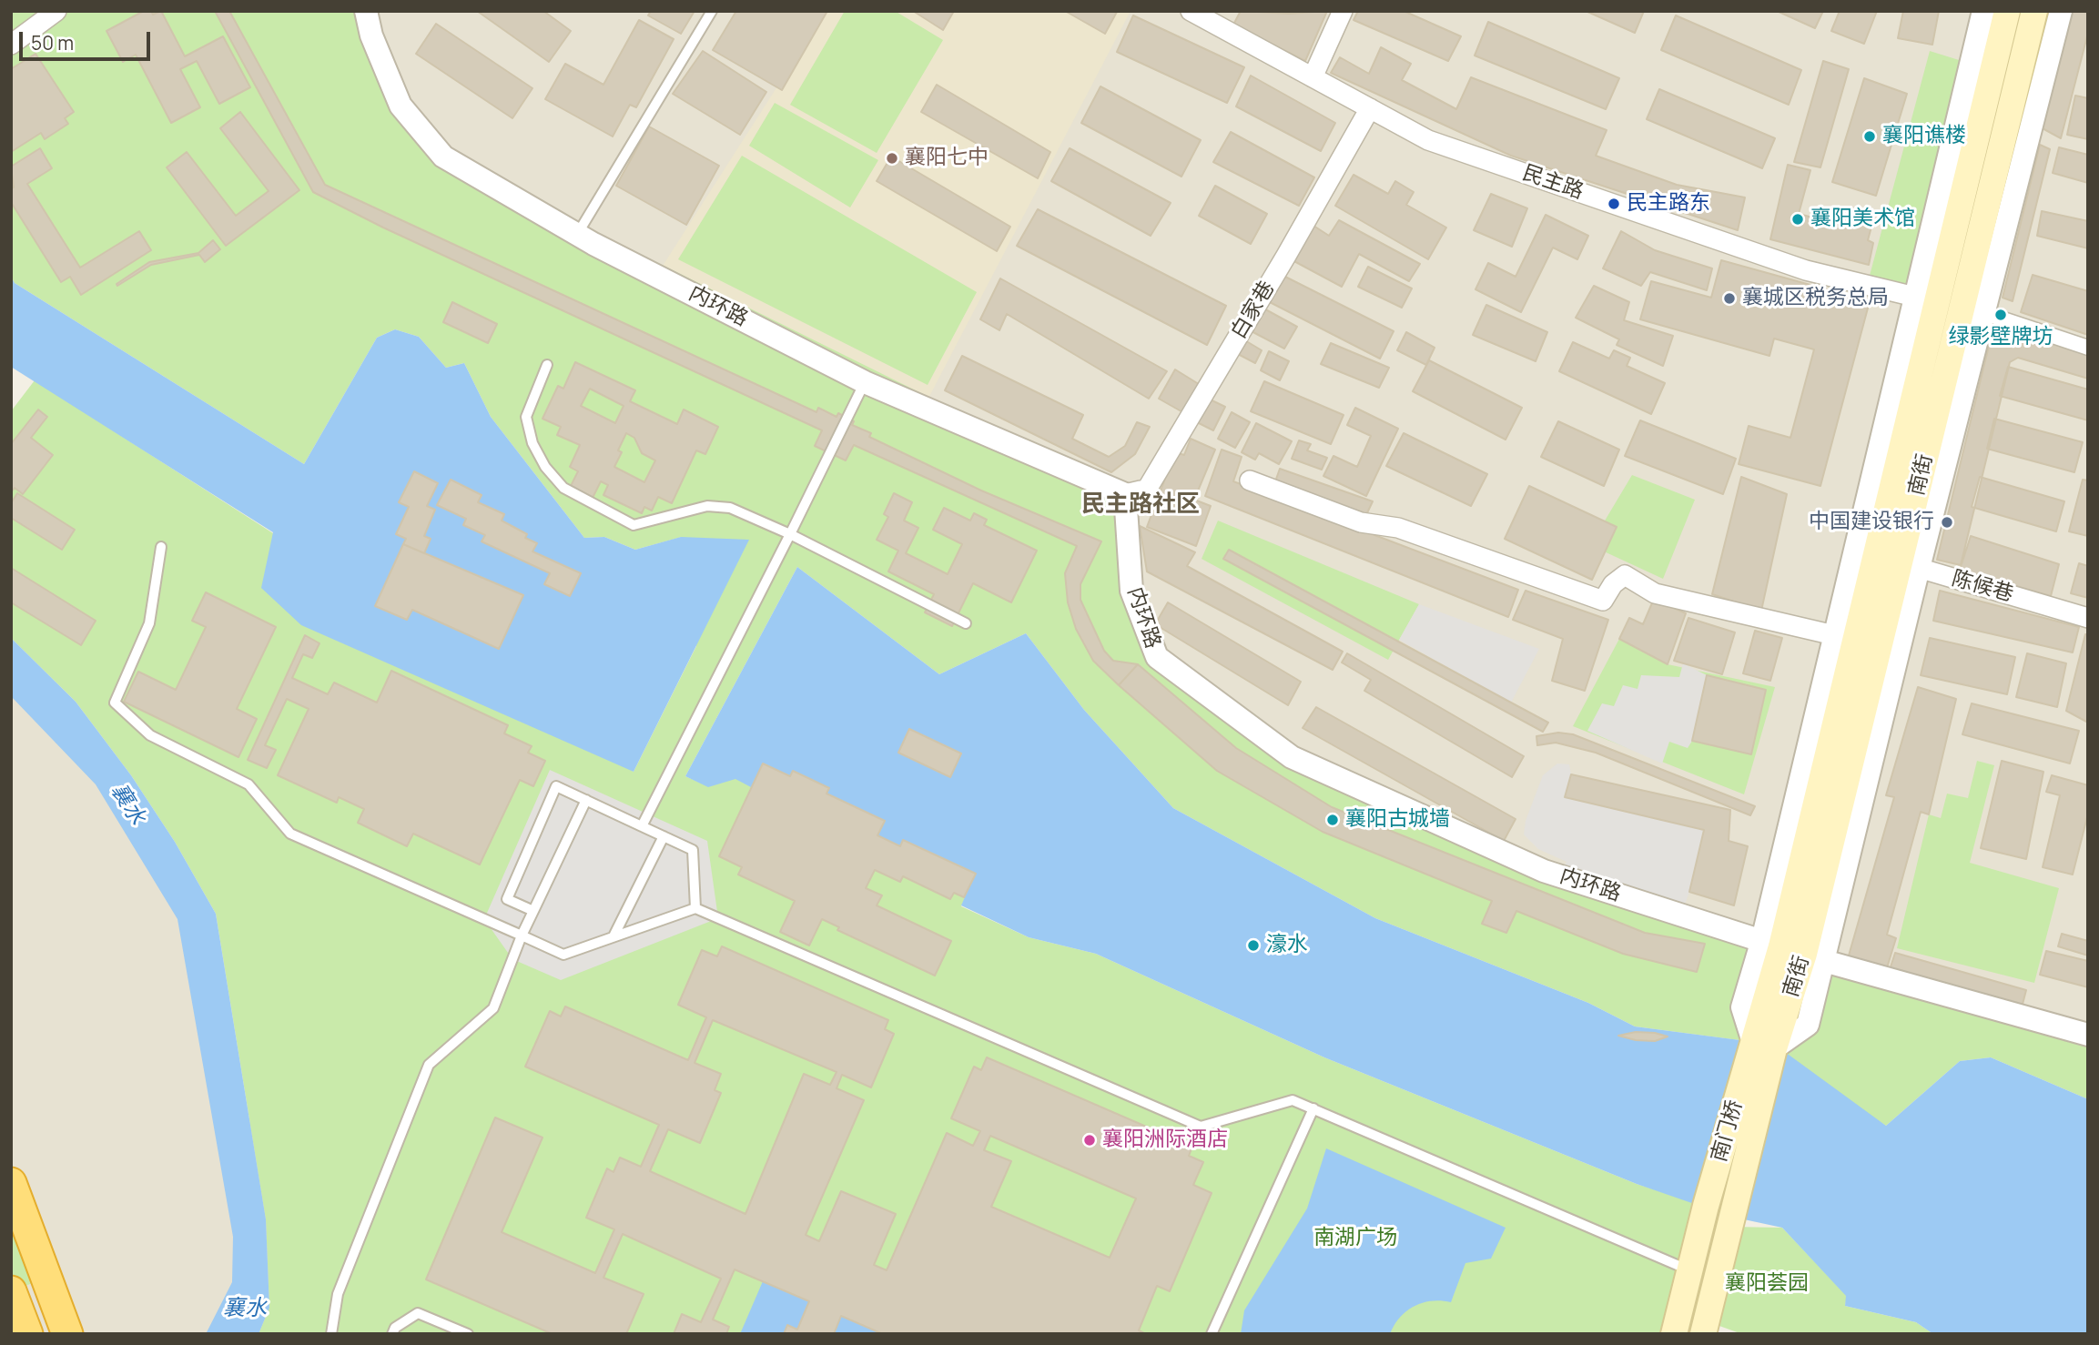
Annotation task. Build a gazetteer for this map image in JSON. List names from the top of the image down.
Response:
{
  "streets": {
    "main road": ["南街", "南门桥"],
    "street": [
      "民主路",
      "内环路",
      "白家巷",
      "陈候巷"
    ]
  },
  "crossings": [
    ["民主路", "白家巷"],
    ["民主路", "南街"],
    ["内环路", "白家巷"],
    ["内环路", "南街"],
    ["南街", "陈候巷"],
    ["南街", "南门桥"]
  ],
  "districts": ["民主路社区"],
  "water": ["襄水"],
  "parks": ["南湖广场", "襄阳荟园"],
  "places": [
    "襄阳谯楼",
    "襄阳七中",
    "民主路东",
    "襄阳美术馆",
    "襄城区税务总局",
    "绿影壁牌坊",
    "中国建设银行",
    "襄阳古城墙",
    "濠水",
    "襄阳洲际酒店"
  ],
  "scale_bar": "50 m"
}
